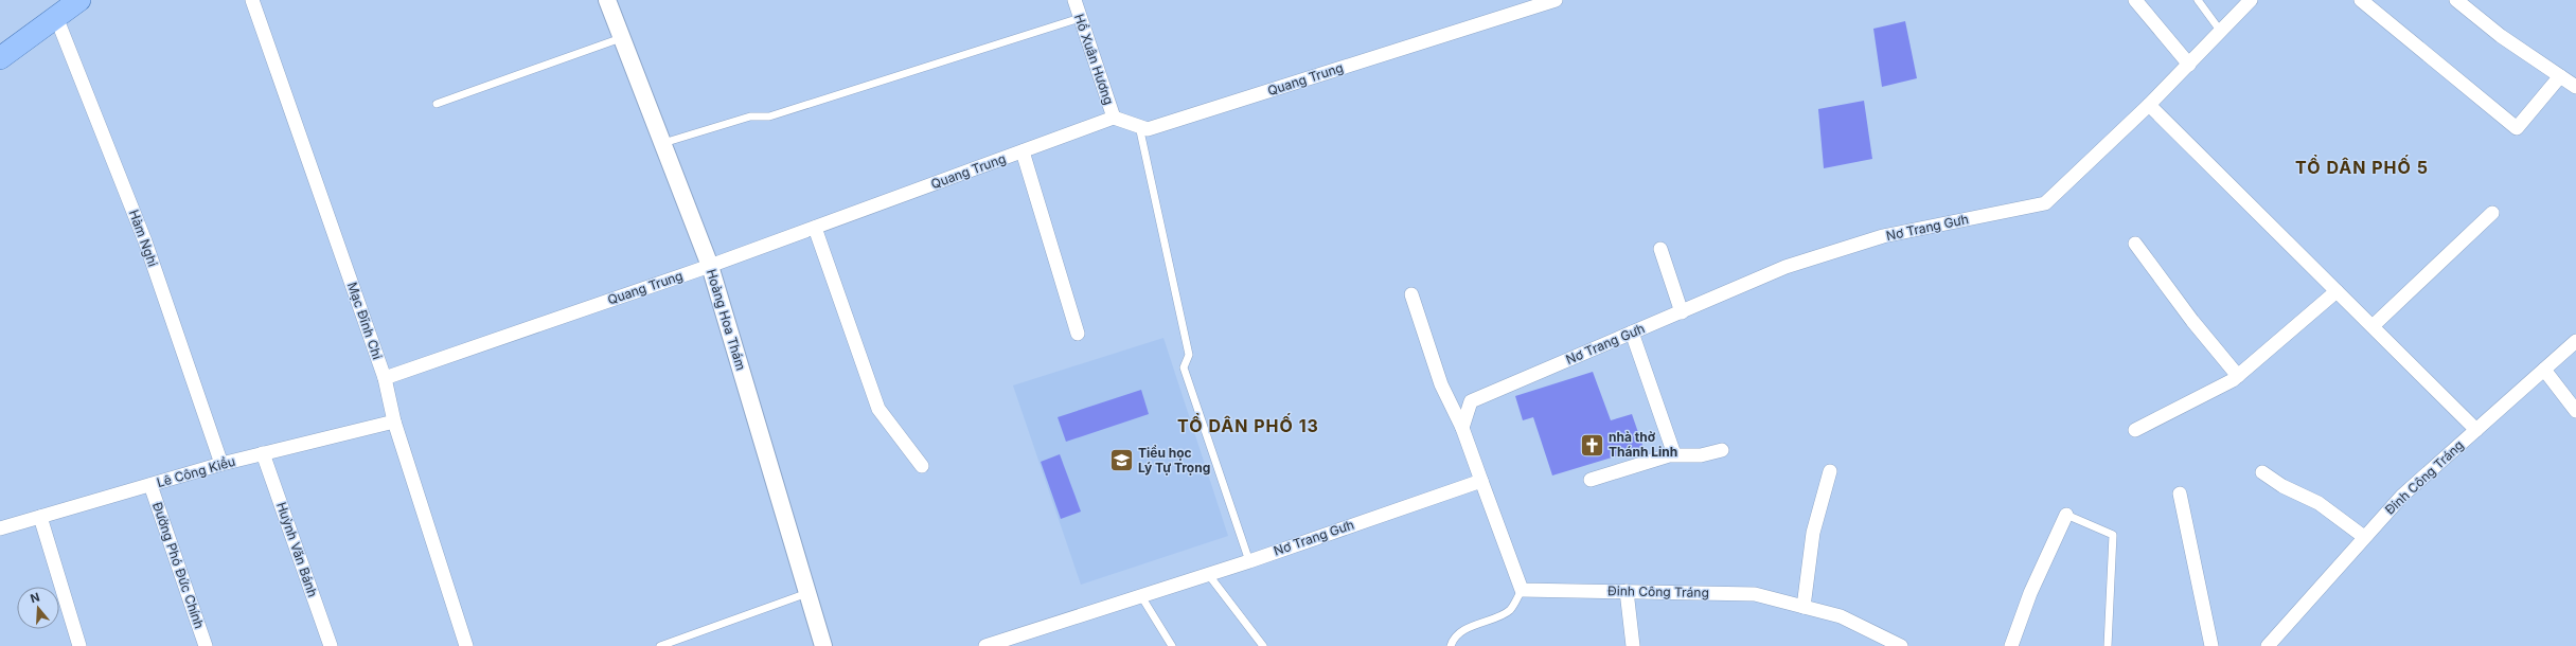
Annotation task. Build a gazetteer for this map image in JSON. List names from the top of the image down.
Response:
{
  "streets": {
    "street": [
      "Hồ Xuân Hương",
      "Quang Trung",
      "Nơ Trang Gưh",
      "Hàm Nghi",
      "Hoàng Hoa Thám",
      "Mạc Đĩnh Chi",
      "Lê Công Kiều",
      "Đinh Công Tráng",
      "Huỳnh Văn Bánh",
      "Đường Phó Đức Chính"
    ]
  },
  "crossings": [
    ["Hồ Xuân Hương", "Quang Trung"],
    ["Quang Trung", "Hoàng Hoa Thám"],
    ["Quang Trung", "Mạc Đĩnh Chi"],
    ["Hàm Nghi", "Lê Công Kiều"],
    ["Mạc Đĩnh Chi", "Lê Công Kiều"],
    ["Lê Công Kiều", "Huỳnh Văn Bánh"],
    ["Lê Công Kiều", "Đường Phó Đức Chính"]
  ],
  "districts": ["TỔ DÂN PHỐ 5", "TỔ DÂN PHỐ 13"],
  "places": {
    "church": ["nhà thờ Thánh Linh"],
    "school or university": ["Tiểu học Lý Tự Trọng"]
  },
  "north": "top"
}
